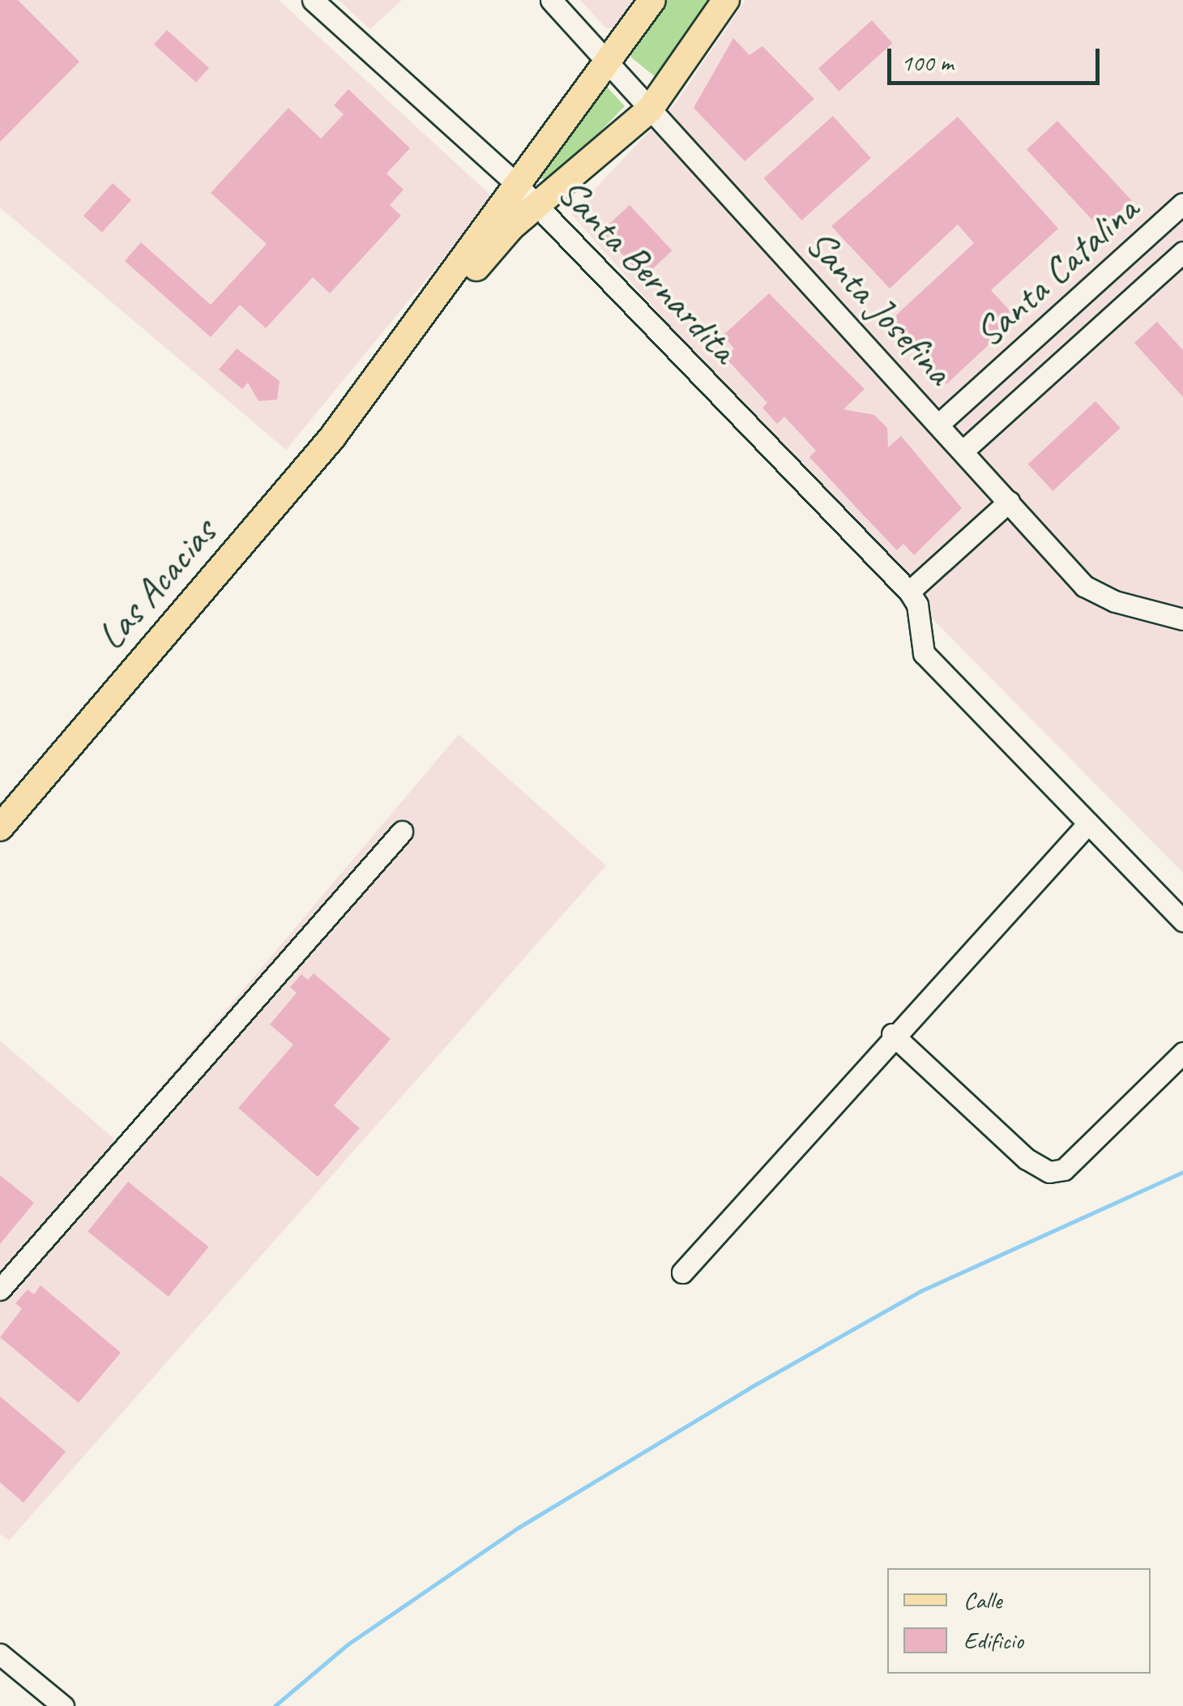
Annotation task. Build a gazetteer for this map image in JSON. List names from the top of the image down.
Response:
{
  "streets": {
    "main road": ["Las Acacias"],
    "street": ["Santa Bernardita", "Santa Catalina", "Santa Josefina"]
  },
  "crossings": [
    ["Santa Bernardita", "Las Acacias"],
    ["Santa Catalina", "Santa Josefina"],
    ["Santa Josefina", "Las Acacias"]
  ],
  "legend": ["Calle", "Edificio"],
  "scale_bar": "100 m"
}
